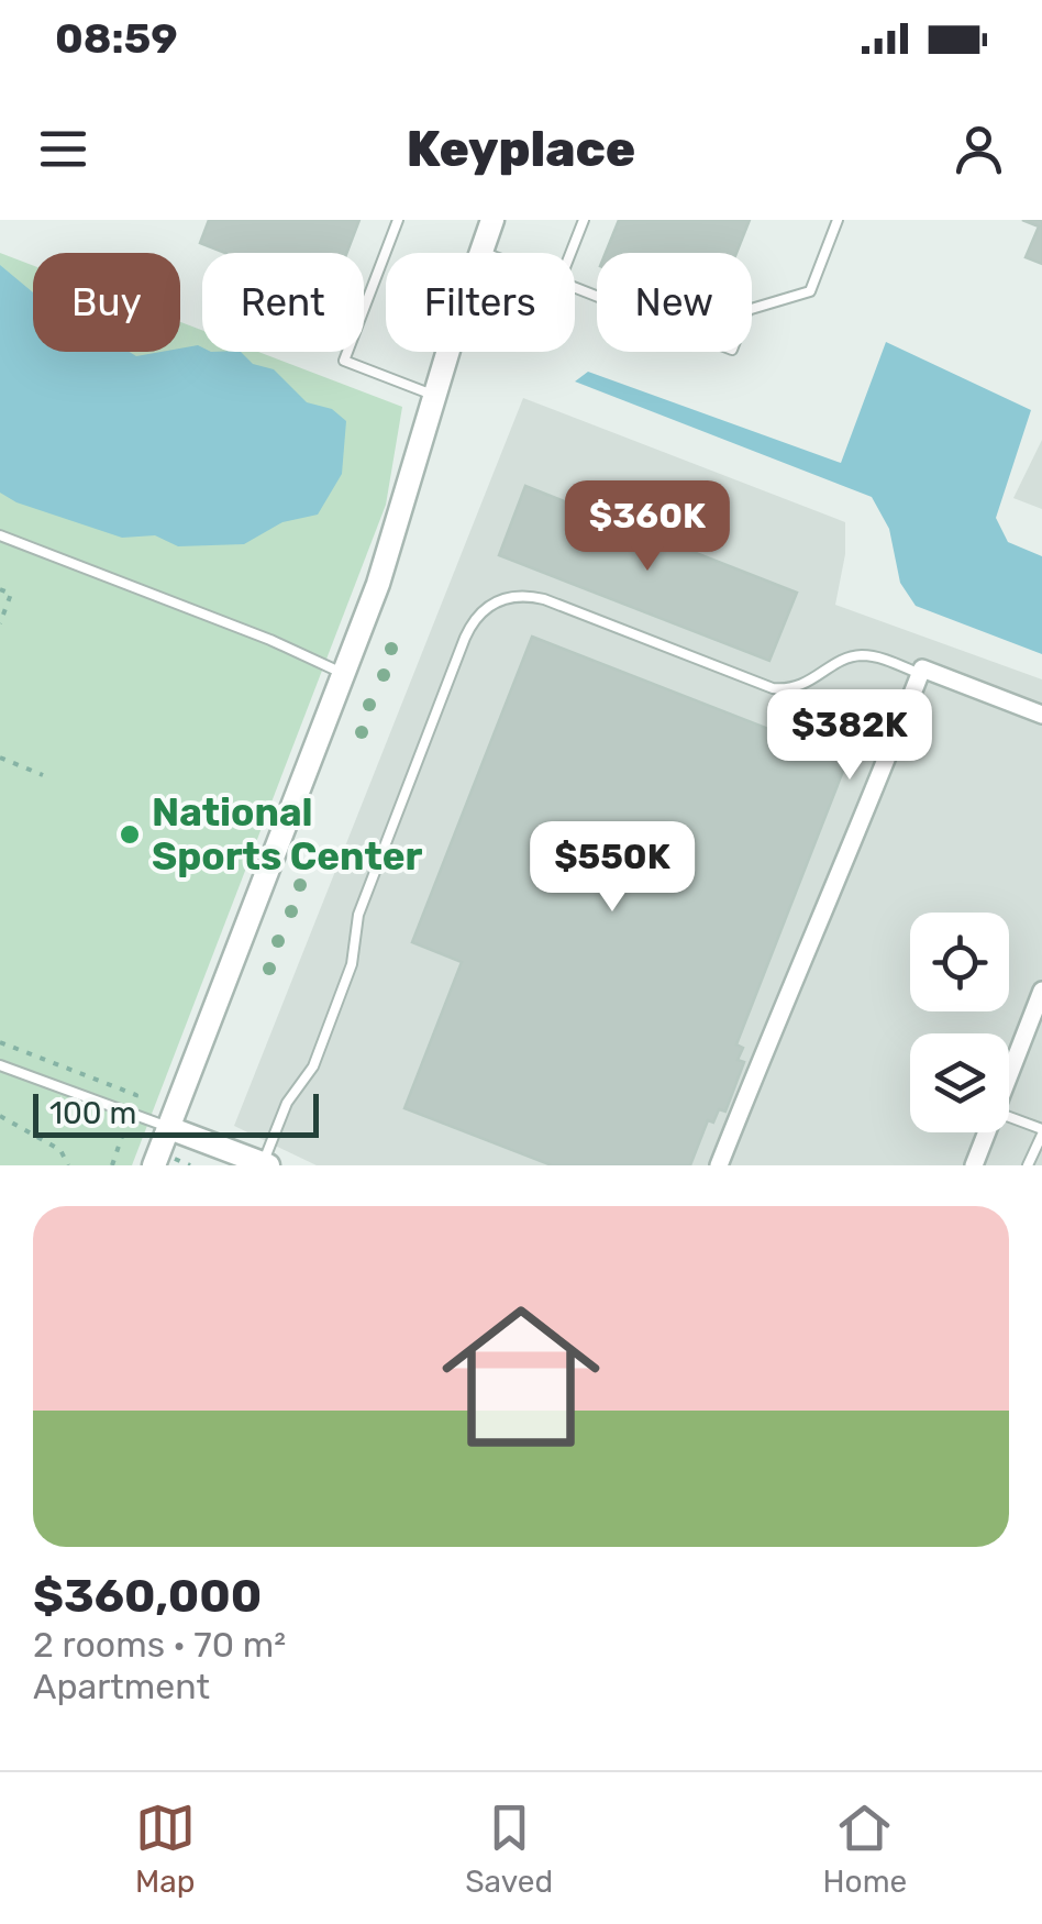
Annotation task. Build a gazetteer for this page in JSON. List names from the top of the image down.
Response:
{
  "places": ["National Sports Center"],
  "scale_bar": "100 m",
  "page": {
    "status": "08:59",
    "header": "Keyplace",
    "chip": [
      "Buy",
      "Rent",
      "Filters",
      "New"
    ],
    "price": ["$360K", "$382K", "$550K"],
    "scale": "100 m",
    "list": [
      {
        "name": "$360,000",
        "note": "2 rooms · 70 m² · Apartment"
      }
    ],
    "tabs": ["Map", "Saved", "Home"]
  }
}
